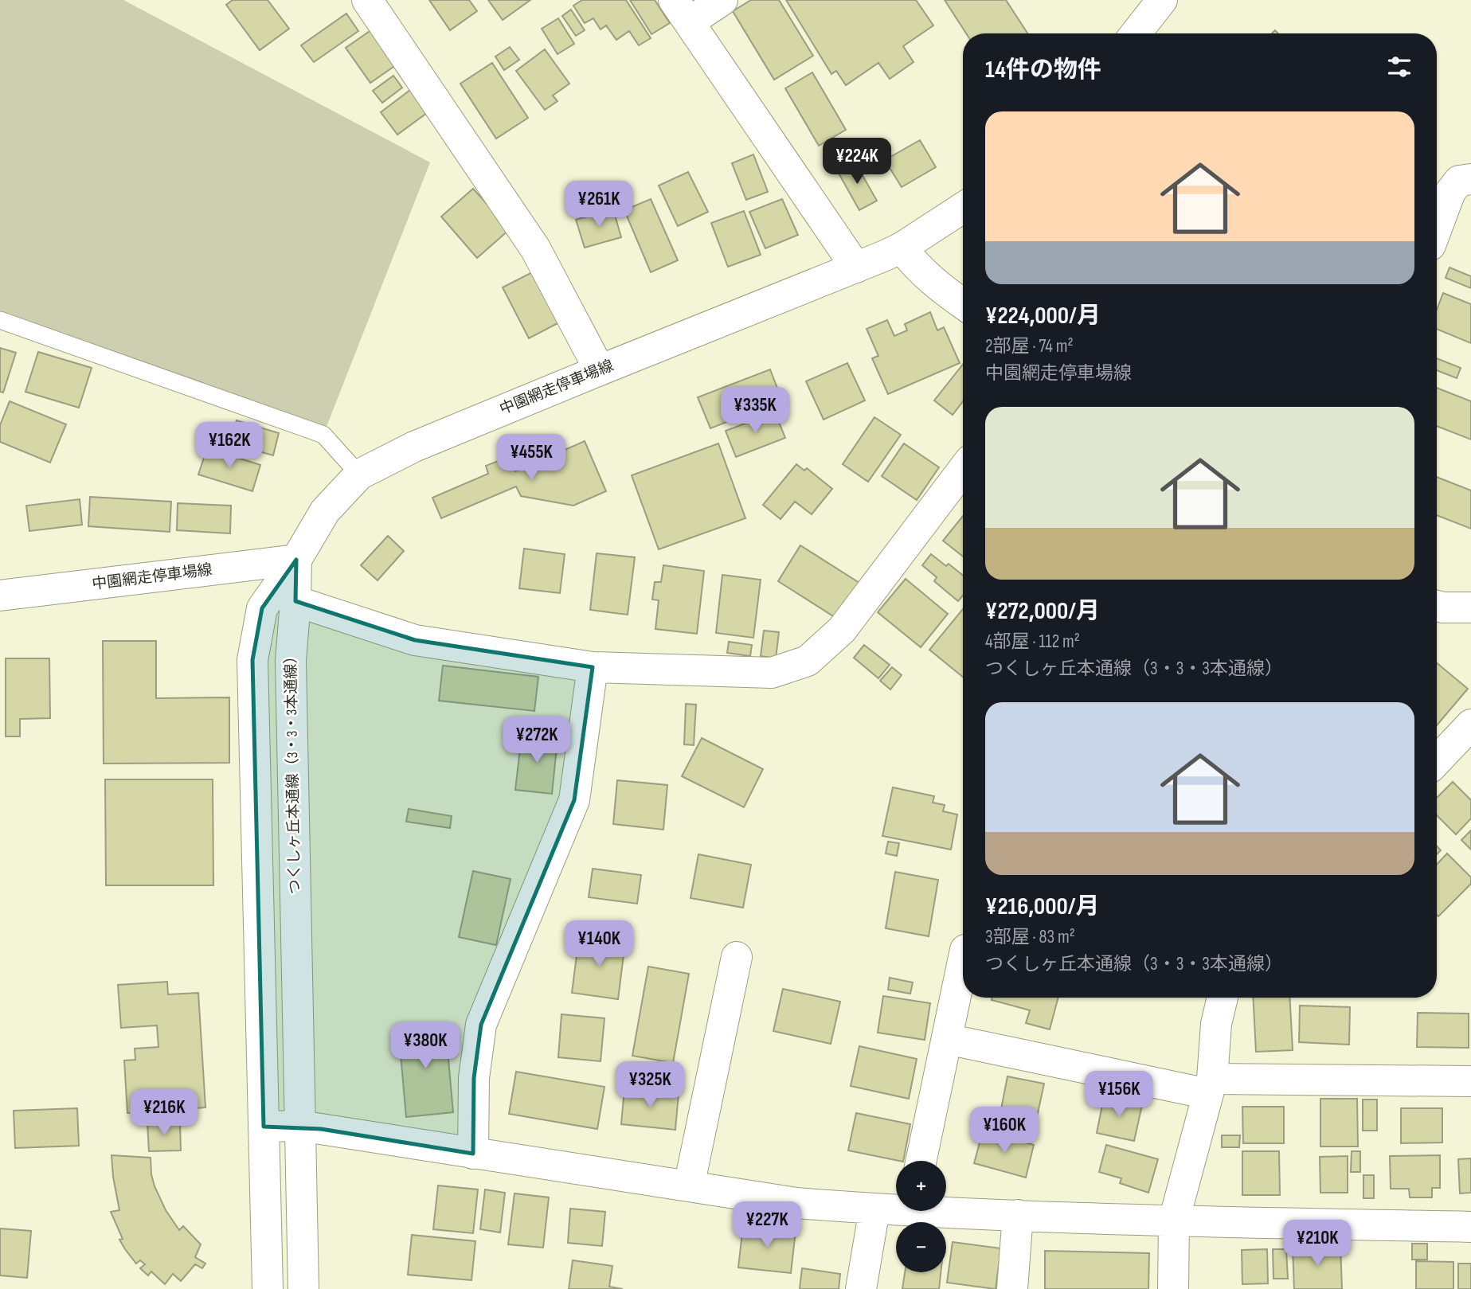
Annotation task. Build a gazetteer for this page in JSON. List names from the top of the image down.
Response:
{
  "streets": {
    "street": ["中園網走停車場線", "つくしヶ丘本通線（3・3・3本通線）"]
  },
  "crossings": [
    ["中園網走停車場線", "つくしヶ丘本通線（3・3・3本通線）"]
  ],
  "page": {
    "heading": "14件の物件",
    "list": [
      {
        "name": "¥224,000/月",
        "note": "2部屋 · 74 m² · 中園網走停車場線"
      },
      {
        "name": "¥272,000/月",
        "note": "4部屋 · 112 m² · つくしヶ丘本通線（3・3・3本通線）"
      },
      {
        "name": "¥216,000/月",
        "note": "3部屋 · 83 m² · つくしヶ丘本通線（3・3・3本通線）"
      }
    ],
    "price": [
      "¥224K",
      "¥261K",
      "¥335K",
      "¥162K",
      "¥455K",
      "¥272K",
      "¥140K",
      "¥380K",
      "¥325K",
      "¥156K",
      "¥216K",
      "¥160K",
      "¥227K",
      "¥210K"
    ],
    "map_buttons": ["+", "−"]
  }
}
